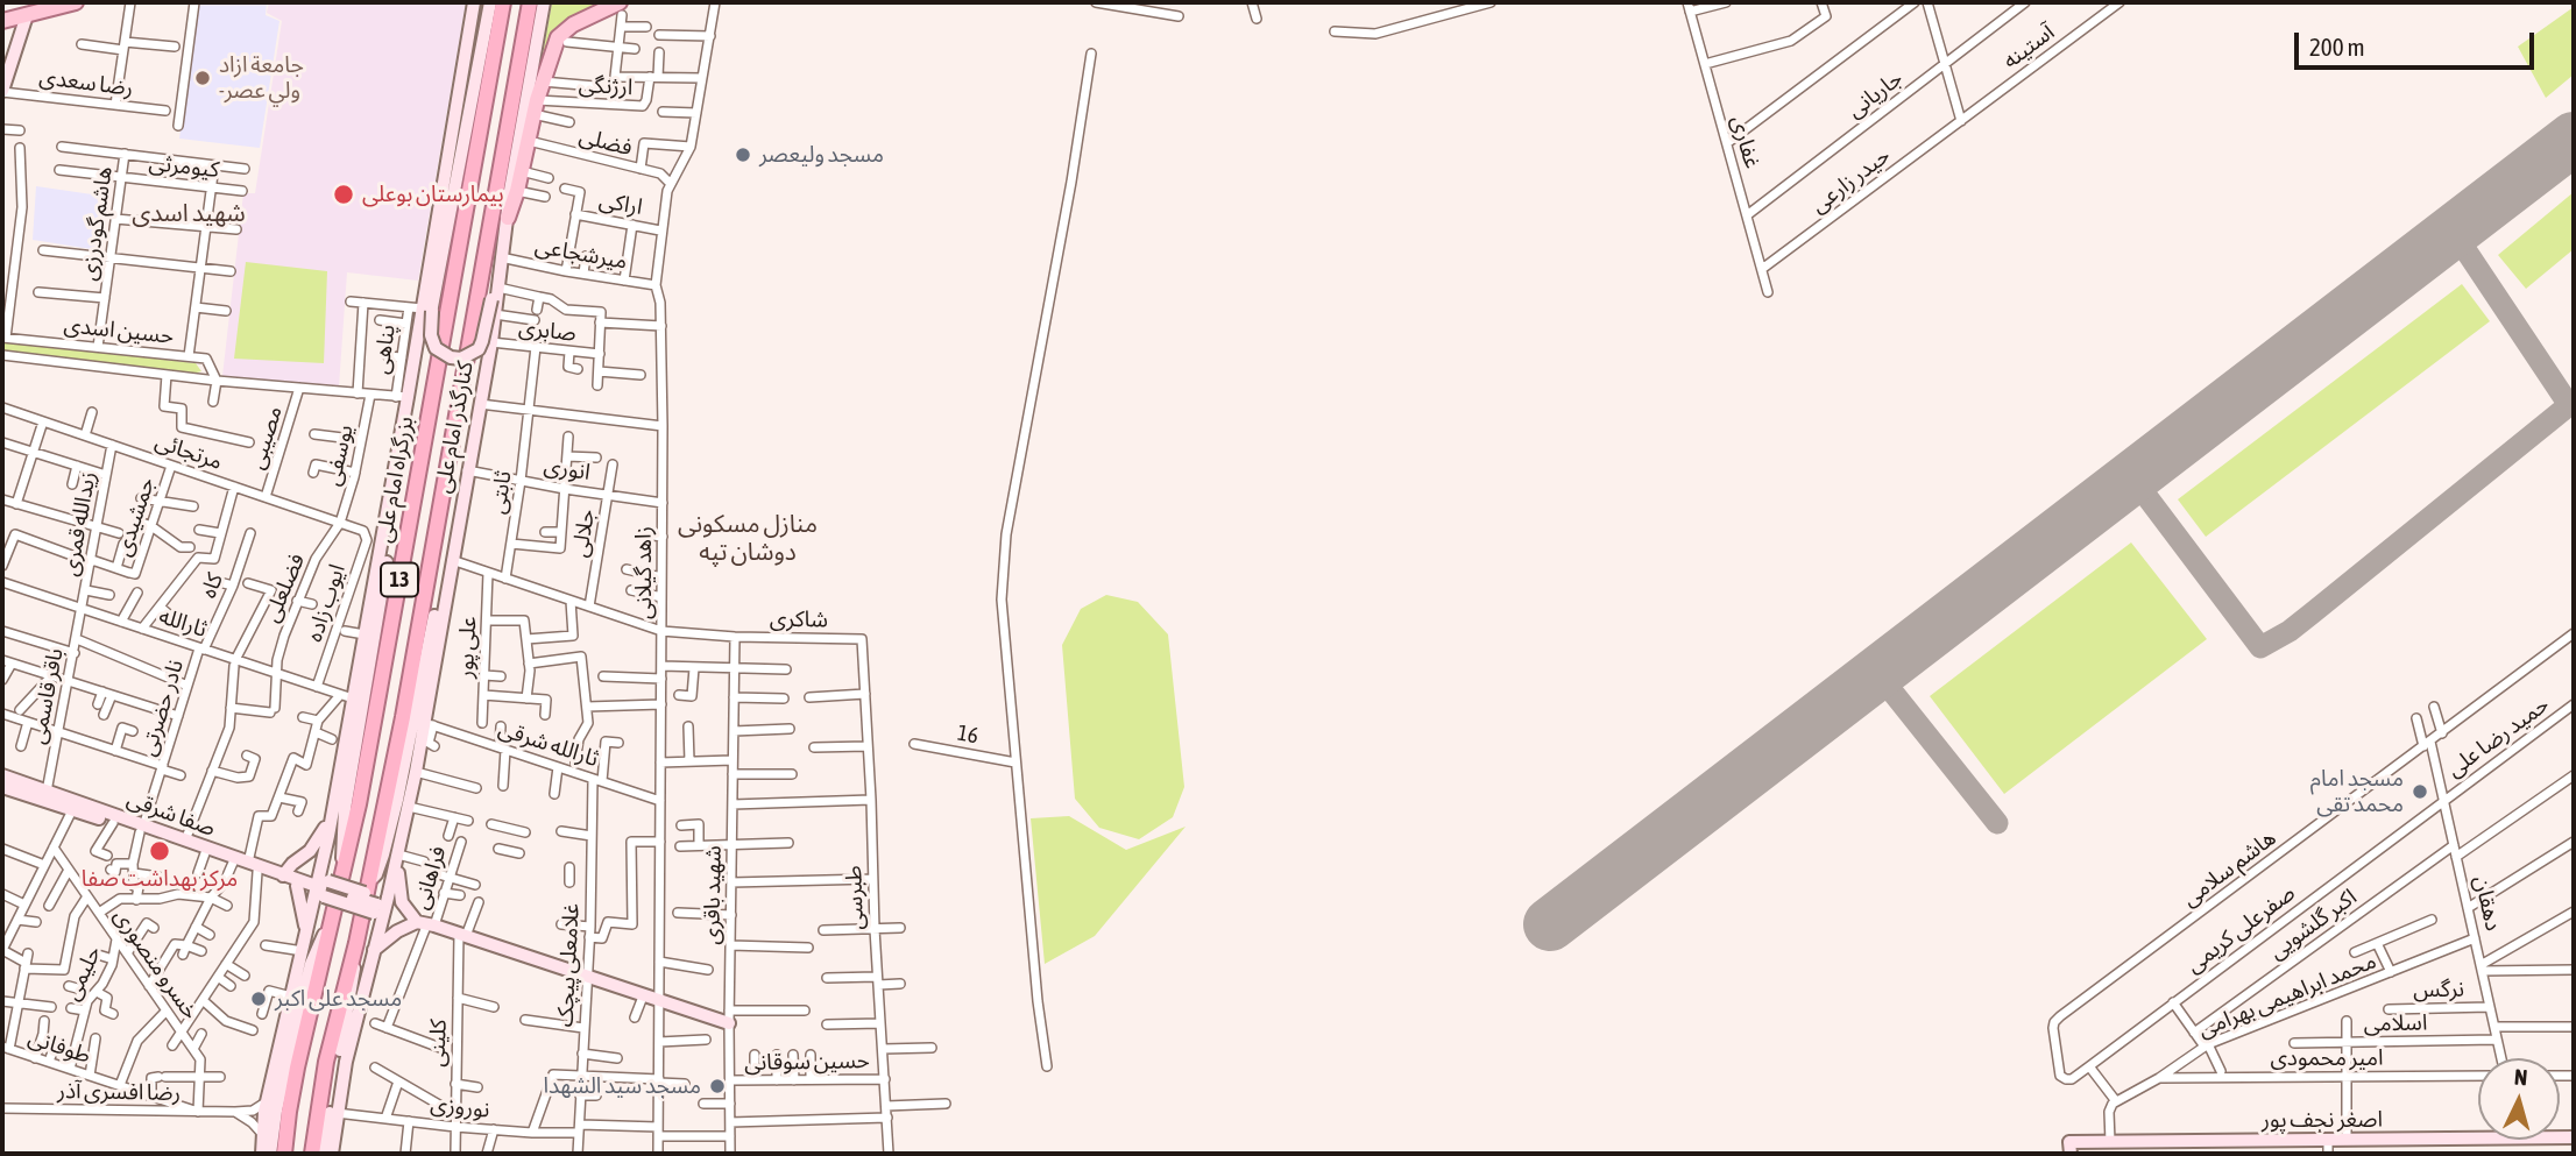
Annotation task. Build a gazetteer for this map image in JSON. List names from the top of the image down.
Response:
{
  "streets": {
    "highway": ["بزرگراه امام علی", "13"],
    "main road": ["کنارگذر امام علی", "صفا شرقی", "اصغر نجف پور"],
    "street": [
      "آستینه",
      "رضا سعدی",
      "ارژنگی",
      "جاریانی",
      "فضلی",
      "غفاری",
      "کیومرثی",
      "حیدر زارعی",
      "اراکی",
      "هاشم گودرزی",
      "میرشجاعی",
      "حسین اسدی",
      "صابری",
      "پناهی",
      "مصیبی",
      "مرتجائی",
      "یوسفی",
      "انوری",
      "ثابتی",
      "جمشیدی",
      "زیدالله قمری",
      "جلالی",
      "زاهد گیلانی",
      "کاه",
      "فضلعلی",
      "ایوب زاده",
      "شاکری",
      "ثارالله",
      "علی پور",
      "باقر قاسمی",
      "نادر حضرتی",
      "16",
      "حمید رضا علی",
      "ثارالله شرقی",
      "هاشم سلامی",
      "فراهانی",
      "شهید باقری",
      "طبرسی",
      "دهقان",
      "اکبر گلشویی",
      "صفرعلی کریمی",
      "خسرو منصوری",
      "غلامعلی پیچک",
      "حلیمی",
      "نرگس",
      "محمد ابراهیمی بهرامی",
      "اسلامی",
      "کلینی",
      "طوفانی",
      "امیر محمودی",
      "حسین سوقانی",
      "رضا افسری آذر",
      "نوروزی"
    ]
  },
  "crossings": [
    ["آستینه", "حیدر زارعی"],
    ["جاریانی", "غفاری"],
    ["فضلی", "زاهد گیلانی"],
    ["غفاری", "حیدر زارعی"],
    ["کیومرثی", "هاشم گودرزی"],
    ["اراکی", "زاهد گیلانی"],
    ["هاشم گودرزی", "حسین اسدی"],
    ["میرشجاعی", "زاهد گیلانی"],
    ["حسین اسدی", "پناهی"],
    ["حسین اسدی", "مصیبی"],
    ["حسین اسدی", "یوسفی"],
    ["صابری", "کنارگذر امام علی"],
    ["صابری", "ثابتی"],
    ["کنارگذر امام علی", "انوری"],
    ["کنارگذر امام علی", "شاکری"],
    ["کنارگذر امام علی", "ثارالله شرقی"],
    ["مصیبی", "مرتجائی"],
    ["مرتجائی", "یوسفی"],
    ["مرتجائی", "جمشیدی"],
    ["مرتجائی", "زیدالله قمری"],
    ["مرتجائی", "فضلعلی"],
    ["مرتجائی", "ایوب زاده"],
    ["یوسفی", "فضلعلی"],
    ["انوری", "ثابتی"],
    ["انوری", "جلالی"],
    ["انوری", "زاهد گیلانی"],
    ["بزرگراه امام علی", "صفا شرقی"],
    ["ثابتی", "شاکری"],
    ["جمشیدی", "زیدالله قمری"],
    ["زیدالله قمری", "ثارالله"],
    ["زیدالله قمری", "باقر قاسمی"],
    ["جلالی", "شاکری"],
    ["زاهد گیلانی", "شاکری"],
    ["زاهد گیلانی", "ثارالله شرقی"],
    ["زاهد گیلانی", "نوروزی"],
    ["کاه", "ثارالله"],
    ["کاه", "نادر حضرتی"],
    ["فضلعلی", "ثارالله"],
    ["ایوب زاده", "ثارالله"],
    ["شاکری", "علی پور"],
    ["شاکری", "شهید باقری"],
    ["شاکری", "طبرسی"],
    ["ثارالله", "باقر قاسمی"],
    ["ثارالله", "نادر حضرتی"],
    ["باقر قاسمی", "صفا شرقی"],
    ["نادر حضرتی", "صفا شرقی"],
    ["حمید رضا علی", "دهقان"],
    ["حمید رضا علی", "صفرعلی کریمی"],
    ["ثارالله شرقی", "غلامعلی پیچک"],
    ["هاشم سلامی", "دهقان"],
    ["هاشم سلامی", "صفرعلی کریمی"],
    ["شهید باقری", "حسین سوقانی"],
    ["شهید باقری", "نوروزی"],
    ["طبرسی", "حسین سوقانی"],
    ["دهقان", "اکبر گلشویی"],
    ["دهقان", "صفرعلی کریمی"],
    ["دهقان", "نرگس"],
    ["دهقان", "محمد ابراهیمی بهرامی"],
    ["دهقان", "اسلامی"],
    ["خسرو منصوری", "حلیمی"],
    ["خسرو منصوری", "طوفانی"],
    ["خسرو منصوری", "رضا افسری آذر"],
    ["غلامعلی پیچک", "نوروزی"],
    ["حلیمی", "طوفانی"],
    ["محمد ابراهیمی بهرامی", "امیر محمودی"],
    ["کلینی", "نوروزی"],
    ["طوفانی", "رضا افسری آذر"]
  ],
  "districts": ["شهید اسدی", "منازل مسکونی دوشان تپه"],
  "places": [
    "جامعة ازاد -ولي عصر",
    "مسجد ولیعصر",
    "بیمارستان بوعلی",
    "مسجد امام محمد تقی",
    "مرکز بهداشت صفا",
    "مسجد علی اکبر",
    "مسجد سید الشهدا"
  ],
  "scale_bar": "200 m",
  "north": "top"
}
